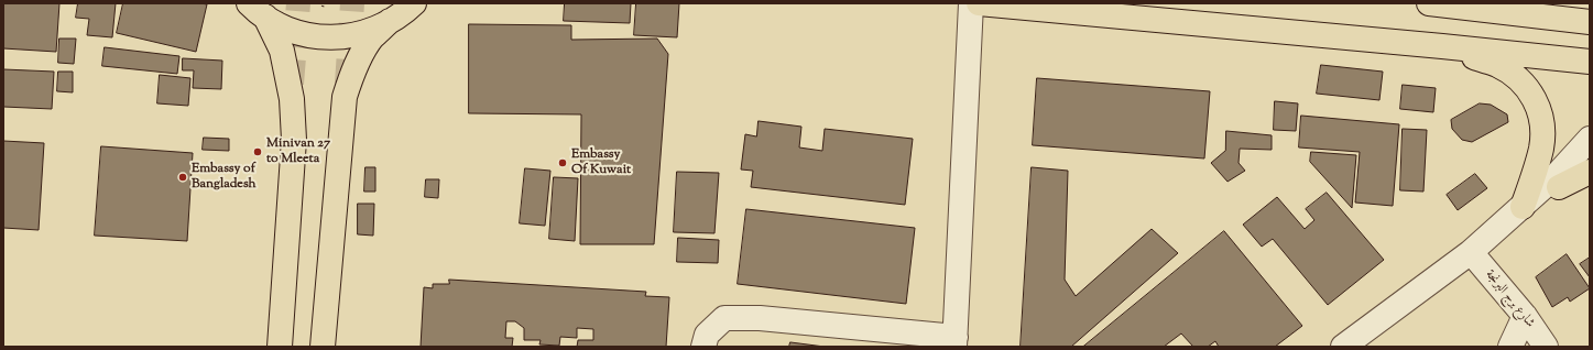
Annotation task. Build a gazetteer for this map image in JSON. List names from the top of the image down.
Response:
{
  "streets": {
    "street": ["شارع برج البرنجة"]
  },
  "places": ["Minivan 27 to Mleeta", "Embassy Of Kuwait", "Embassy of Bangladesh"]
}
